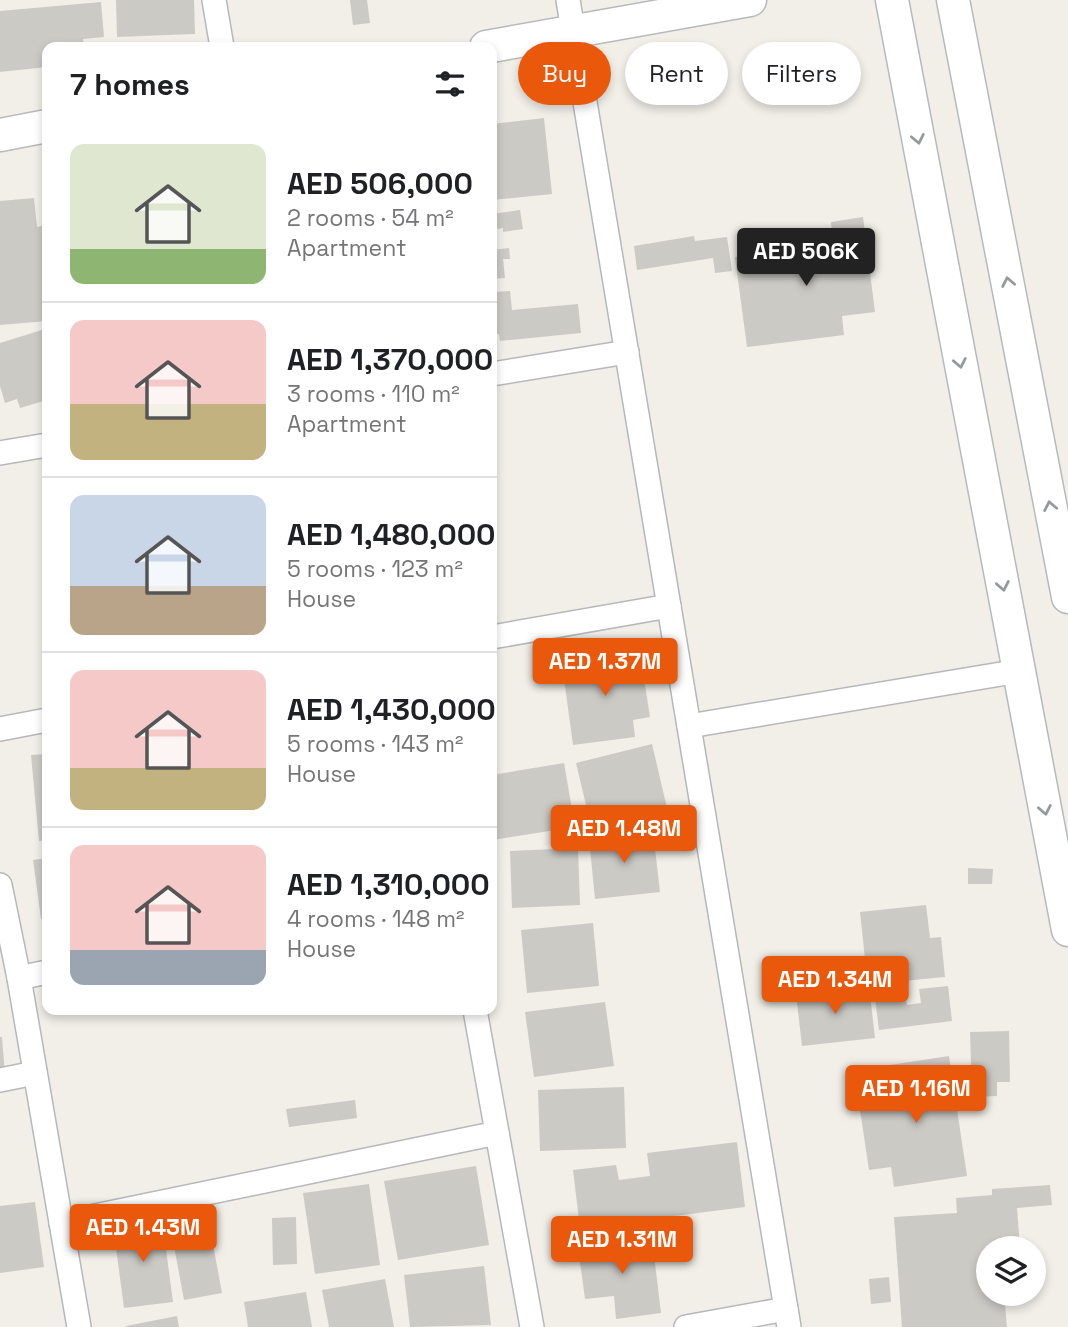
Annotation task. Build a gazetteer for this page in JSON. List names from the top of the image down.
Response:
{
  "page": {
    "chip": ["Buy", "Rent", "Filters"],
    "heading": "7 homes",
    "list": [
      {
        "name": "AED 506,000",
        "note": "2 rooms · 54 m² · Apartment"
      },
      {
        "name": "AED 1,370,000",
        "note": "3 rooms · 110 m² · Apartment"
      },
      {
        "name": "AED 1,480,000",
        "note": "5 rooms · 123 m² · House"
      },
      {
        "name": "AED 1,430,000",
        "note": "5 rooms · 143 m² · House"
      },
      {
        "name": "AED 1,310,000",
        "note": "4 rooms · 148 m² · House"
      }
    ],
    "price": [
      "AED 506K",
      "AED 1.37M",
      "AED 1.48M",
      "AED 1.34M",
      "AED 1.16M",
      "AED 1.43M",
      "AED 1.31M"
    ]
  }
}
